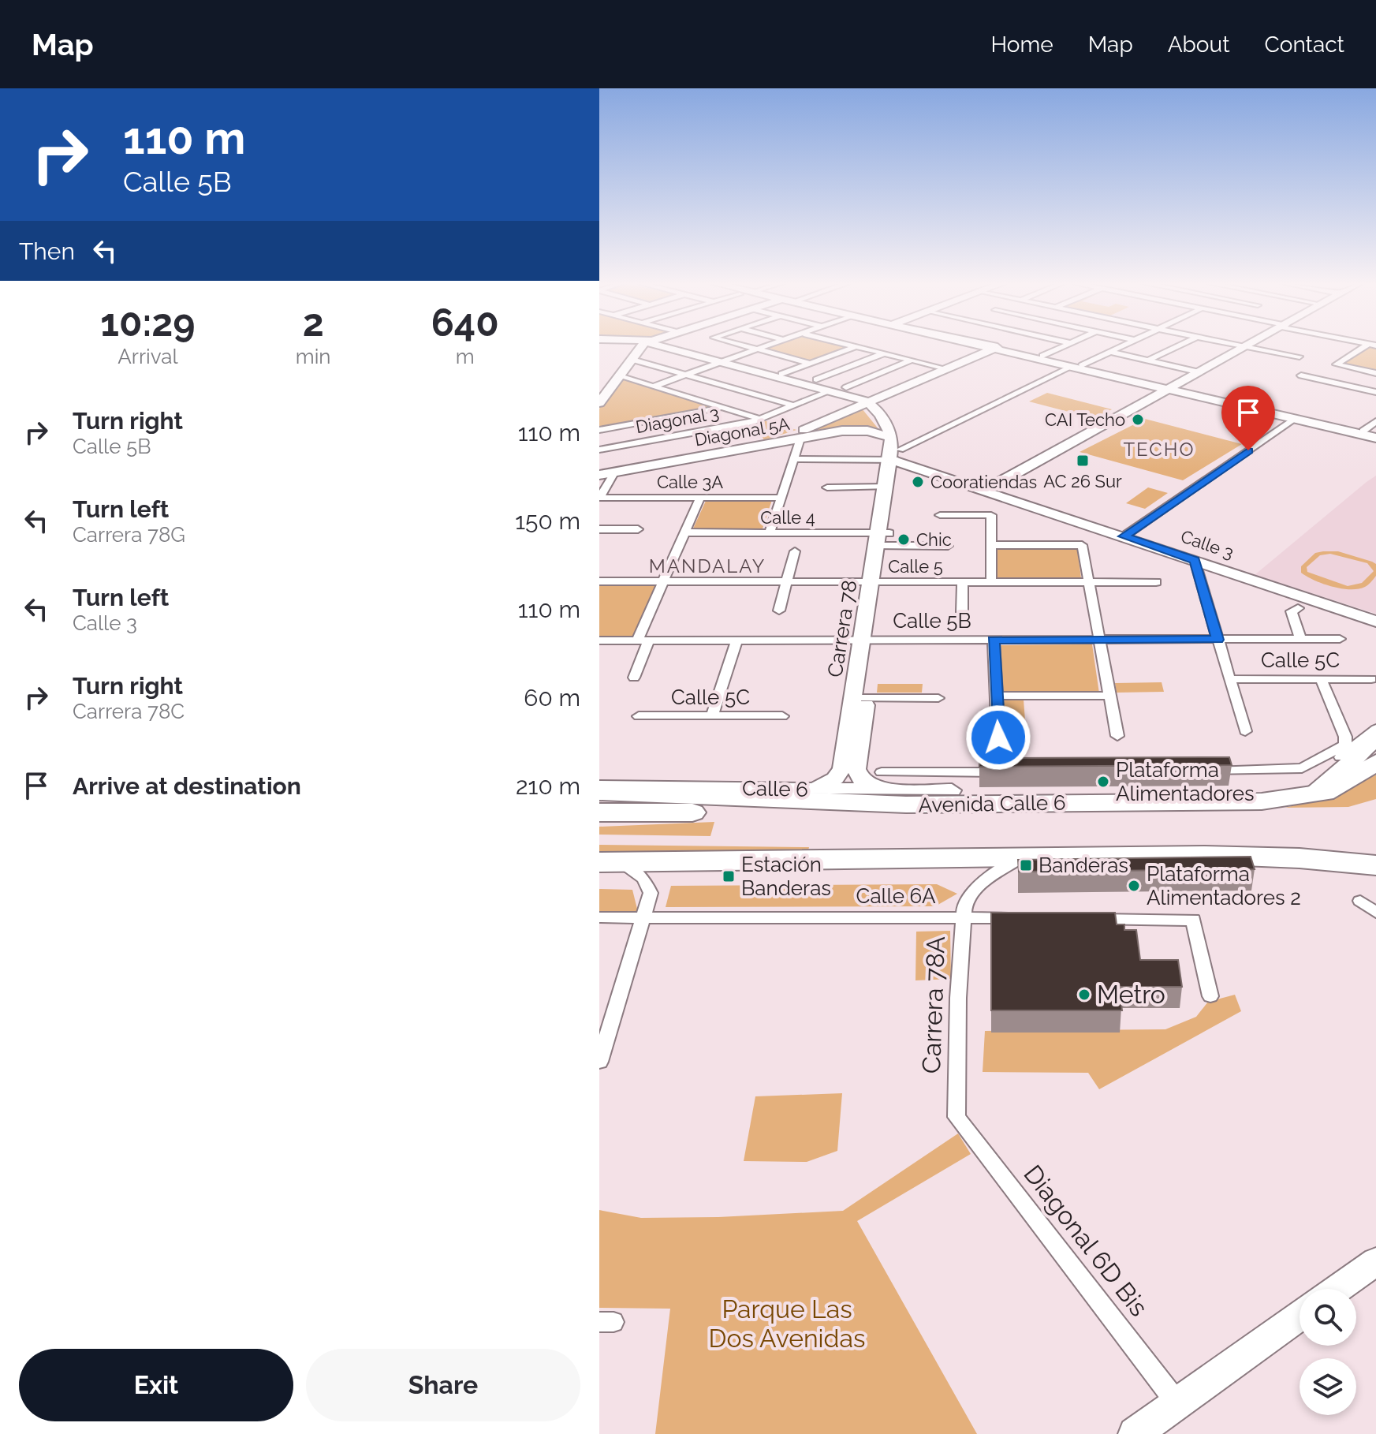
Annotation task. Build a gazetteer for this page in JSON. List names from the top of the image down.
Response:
{
  "streets": {
    "highway": ["Avenida Calle 6"],
    "street": [
      "Diagonal 3",
      "Diagonal 5A",
      "Calle 3A",
      "Calle 4",
      "Calle 3",
      "Calle 5",
      "Calle 5B",
      "Carrera 78",
      "Calle 5C",
      "Calle 6",
      "Calle 6A",
      "Carrera 78A",
      "Diagonal 6D Bis"
    ]
  },
  "crossings": [
    ["Diagonal 5A", "Carrera 78"],
    ["Calle 4", "Carrera 78"],
    ["Calle 3", "Carrera 78"],
    ["Calle 5", "Carrera 78"],
    ["Calle 5B", "Carrera 78"],
    ["Carrera 78", "Calle 6"],
    ["Calle 6A", "Carrera 78A"],
    ["Carrera 78A", "Diagonal 6D Bis"]
  ],
  "districts": ["TECHO", "MANDALAY"],
  "parks": ["Parque Las Dos Avenidas"],
  "places": {
    "other": [
      "CAI Techo",
      "Cooratiendas",
      "Chic",
      "Plataforma Alimentadores",
      "Plataforma Alimentadores 2",
      "Metro"
    ],
    "transit": ["AC 26 Sur", "Banderas", "Estación Banderas"]
  },
  "page": {
    "header": "Map",
    "nav": [
      "Home",
      "Map",
      "About",
      "Contact"
    ],
    "turn": ["110 m", "Calle 5B"],
    "then": "Then",
    "eta": [
      "10:29",
      "Arrival",
      "2",
      "min",
      "640",
      "m"
    ],
    "list": [
      {
        "name": "Turn right",
        "note": "Calle 5B",
        "value": "110 m"
      },
      {
        "name": "Turn left",
        "note": "Carrera 78G",
        "value": "150 m"
      },
      {
        "name": "Turn left",
        "note": "Calle 3",
        "value": "110 m"
      },
      {
        "name": "Turn right",
        "note": "Carrera 78C",
        "value": "60 m"
      },
      {
        "name": "Arrive at destination",
        "value": "210 m"
      }
    ],
    "buttons": ["Exit", "Share"]
  }
}
